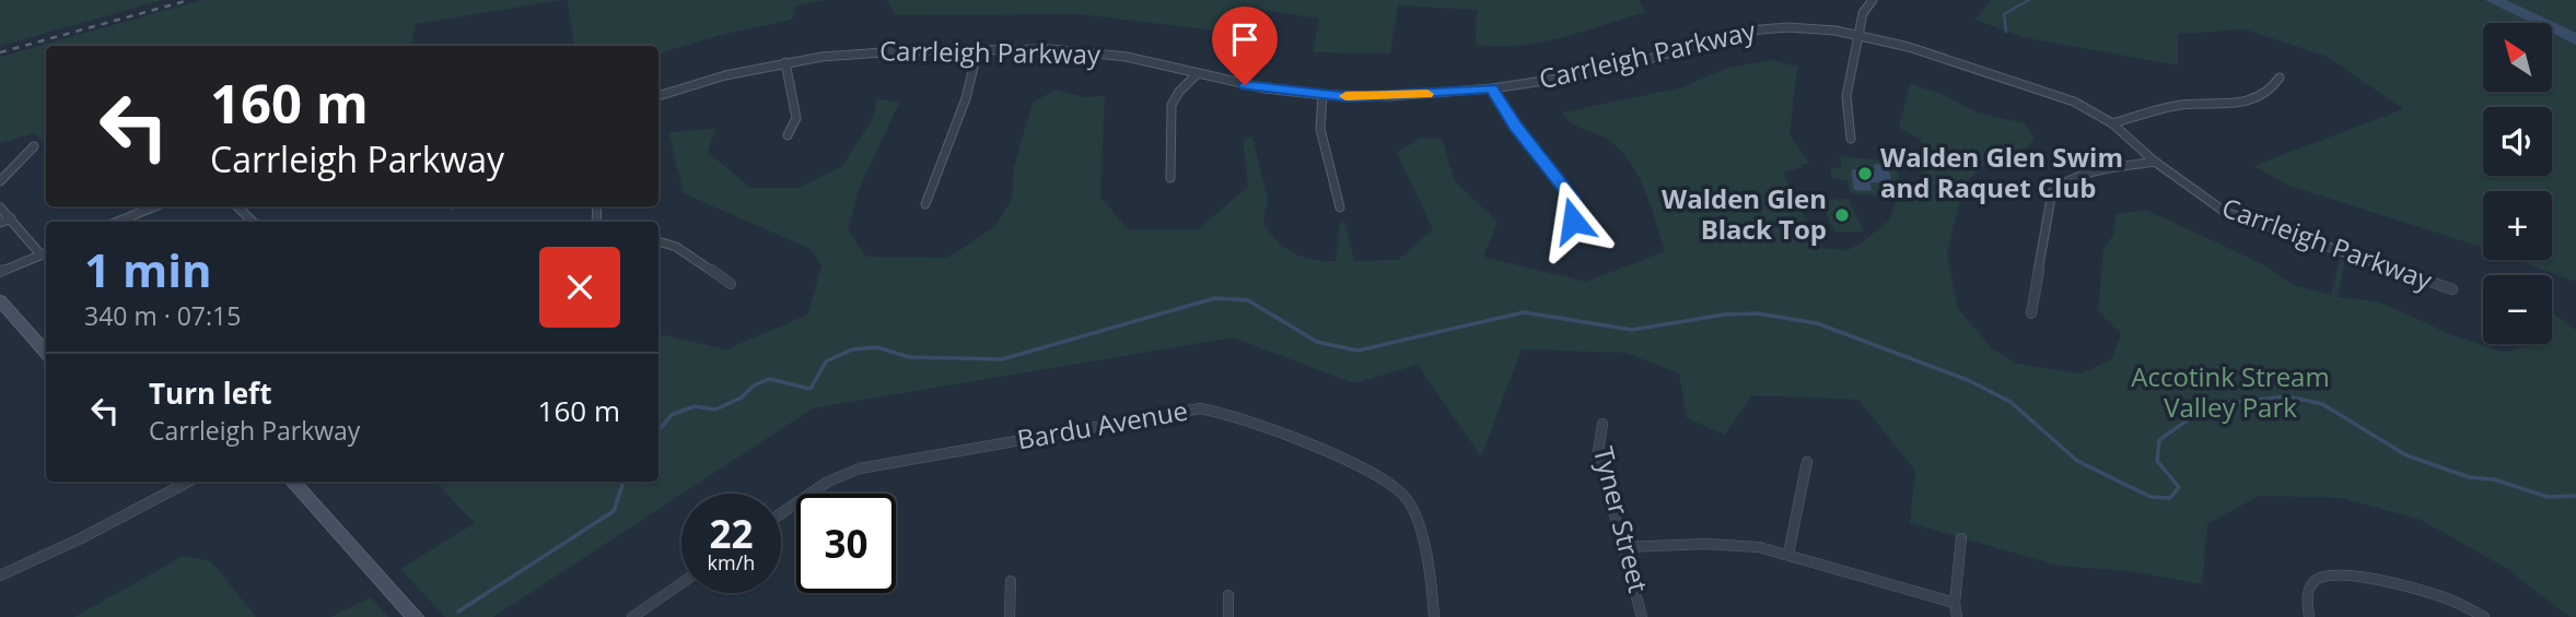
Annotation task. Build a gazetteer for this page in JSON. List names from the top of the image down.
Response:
{
  "streets": {
    "street": ["Carrleigh Parkway", "Bardu Avenue", "Tyner Street"]
  },
  "parks": ["Accotink Stream Valley Park"],
  "places": ["Walden Glen Swim and Raquet Club", "Walden Glen Black Top"],
  "north": "top left",
  "page": {
    "map_buttons": ["+", "−"],
    "turn": ["160 m", "Carrleigh Parkway"],
    "heading": ["1 min", "340 m · 07:15"],
    "list": [
      {
        "name": "Turn left",
        "note": "Carrleigh Parkway",
        "value": "160 m"
      }
    ],
    "speed": "22 km/h",
    "limit": "30"
  }
}
